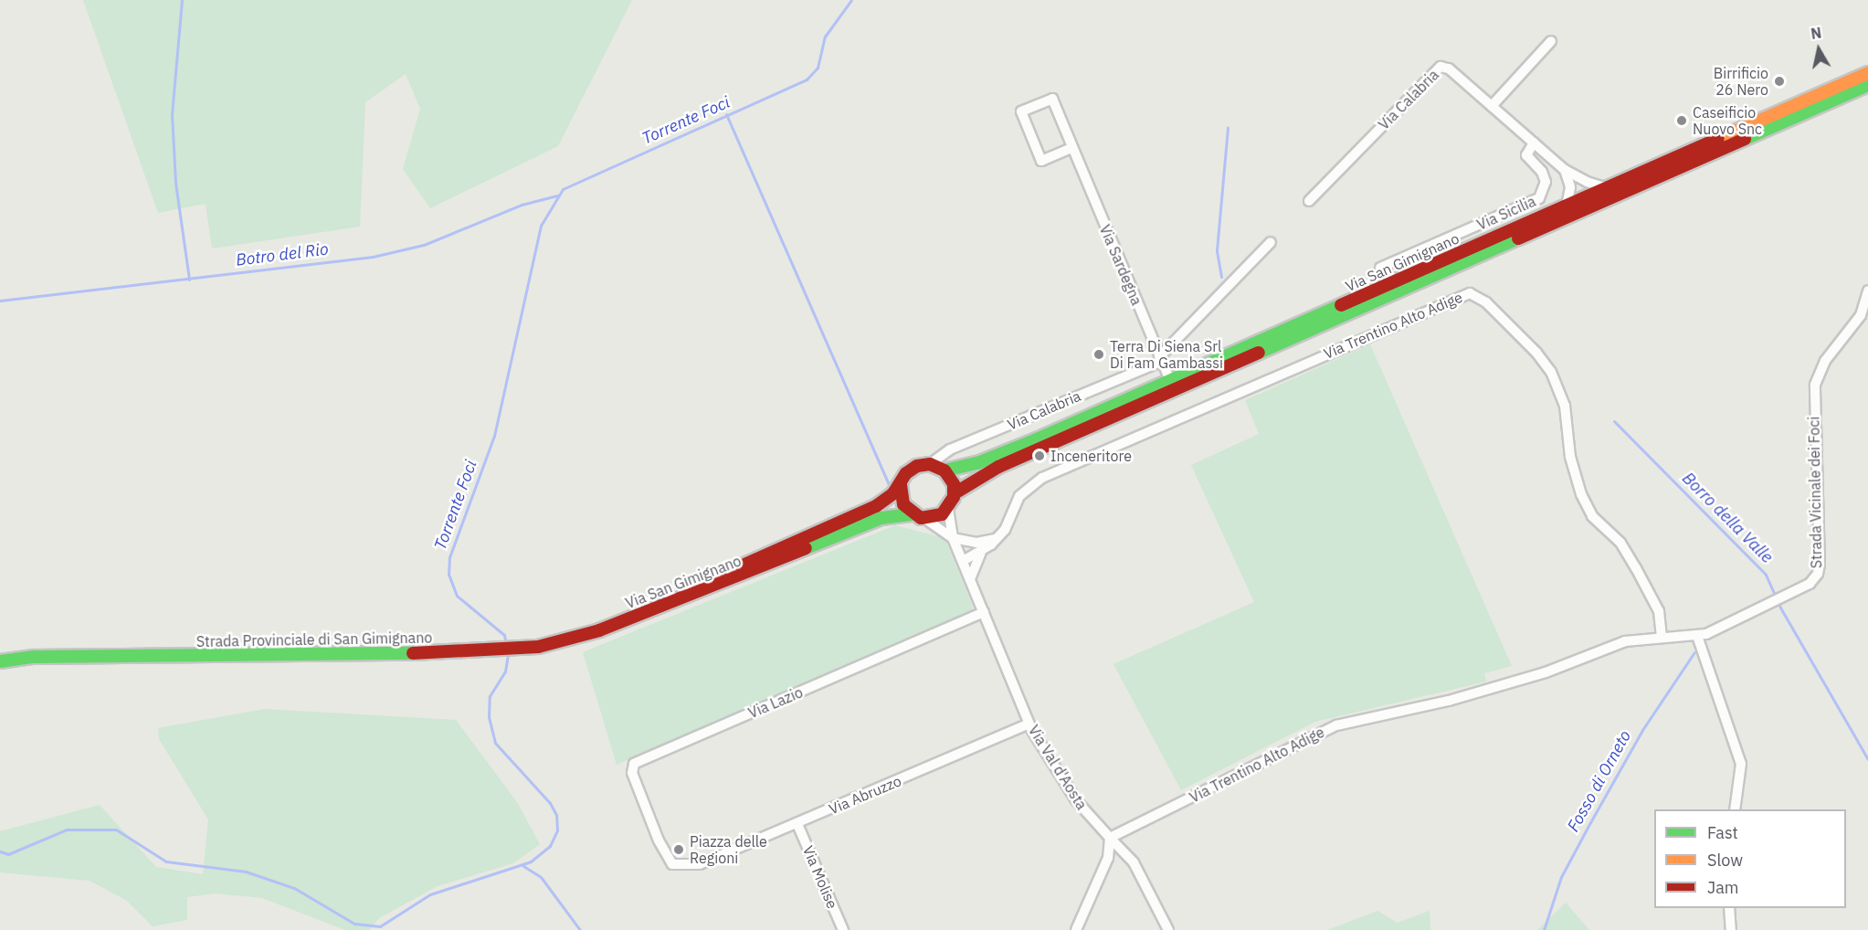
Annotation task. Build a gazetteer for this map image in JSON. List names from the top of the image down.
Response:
{
  "streets": {
    "main road": ["Via San Gimignano", "Strada Provinciale di San Gimignano"],
    "street": [
      "Via Calabria",
      "Via Sicilia",
      "Via Sardegna",
      "Via Trentino Alto Adige",
      "Strada Vicinale dei Foci",
      "Via Lazio",
      "Via Val d'Aosta",
      "Via Abruzzo",
      "Via Molise"
    ]
  },
  "crossings": [
    ["Via Calabria", "Via Sicilia"],
    ["Via Calabria", "Via San Gimignano"],
    ["Via Calabria", "Via Sardegna"],
    ["Via Calabria", "Via Val d'Aosta"],
    ["Via San Gimignano", "Via Sardegna"],
    ["Via San Gimignano", "Strada Provinciale di San Gimignano"],
    ["Via San Gimignano", "Via Val d'Aosta"],
    ["Via Trentino Alto Adige", "Strada Vicinale dei Foci"],
    ["Via Trentino Alto Adige", "Via Val d'Aosta"],
    ["Via Lazio", "Via Val d'Aosta"],
    ["Via Lazio", "Via Abruzzo"],
    ["Via Val d'Aosta", "Via Abruzzo"],
    ["Via Abruzzo", "Via Molise"]
  ],
  "water": [
    "Torrente Foci",
    "Botro del Rio",
    "Borro della Valle",
    "Fosso di Orneto"
  ],
  "places": [
    "Birrificio 26 Nero",
    "Caseificio Nuovo Snc",
    "Terra Di Siena Srl Di Fam Gambassi",
    "Inceneritore",
    "Piazza delle Regioni"
  ],
  "legend": ["Fast", "Slow", "Jam"],
  "north": "top"
}
